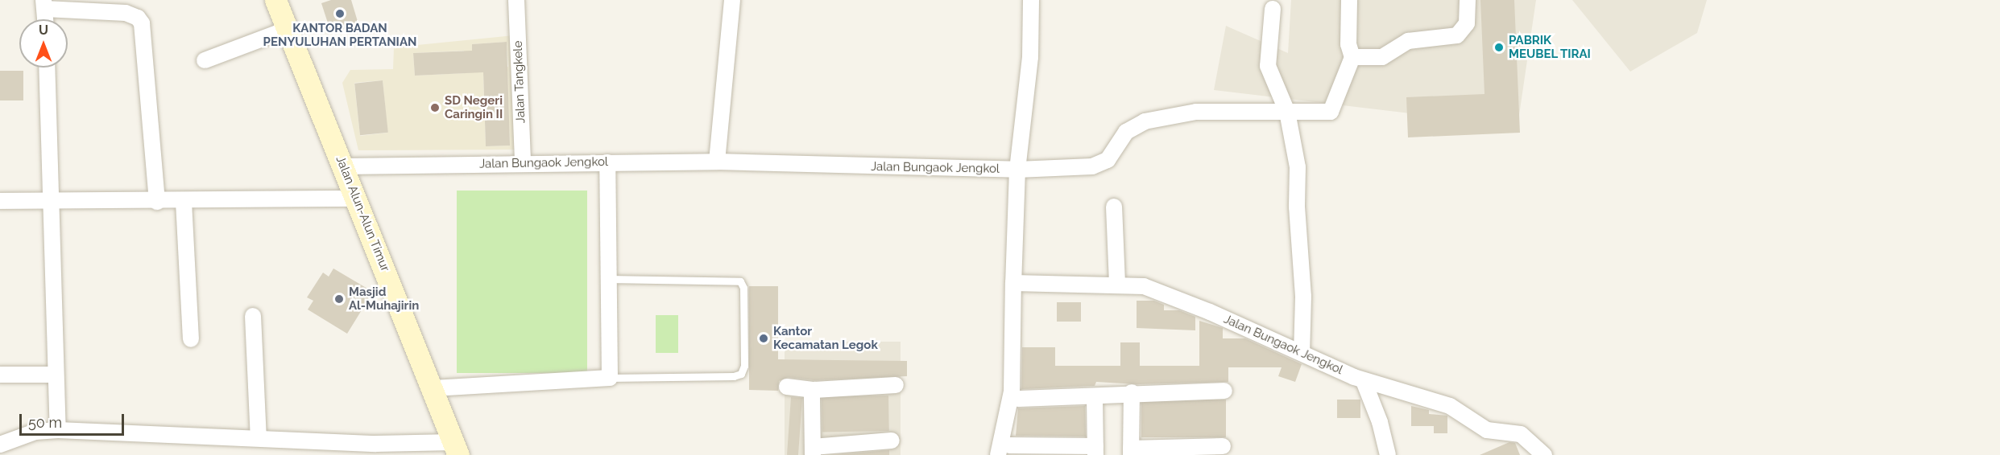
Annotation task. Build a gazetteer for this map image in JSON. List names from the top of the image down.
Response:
{
  "streets": {
    "street": ["Jalan Tangkele", "Jalan Bungaok Jengkol", "Jalan Alun-Alun Timur"]
  },
  "crossings": [
    ["Jalan Tangkele", "Jalan Bungaok Jengkol"],
    ["Jalan Bungaok Jengkol", "Jalan Alun-Alun Timur"]
  ],
  "places": [
    "KANTOR BADAN PENYULUHAN PERTANIAN",
    "PABRIK MEUBEL TIRAI",
    "SD Negeri Caringin II",
    "Masjid Al-Muhajirin",
    "Kantor Kecamatan Legok"
  ],
  "scale_bar": "50 m",
  "north": "top"
}
